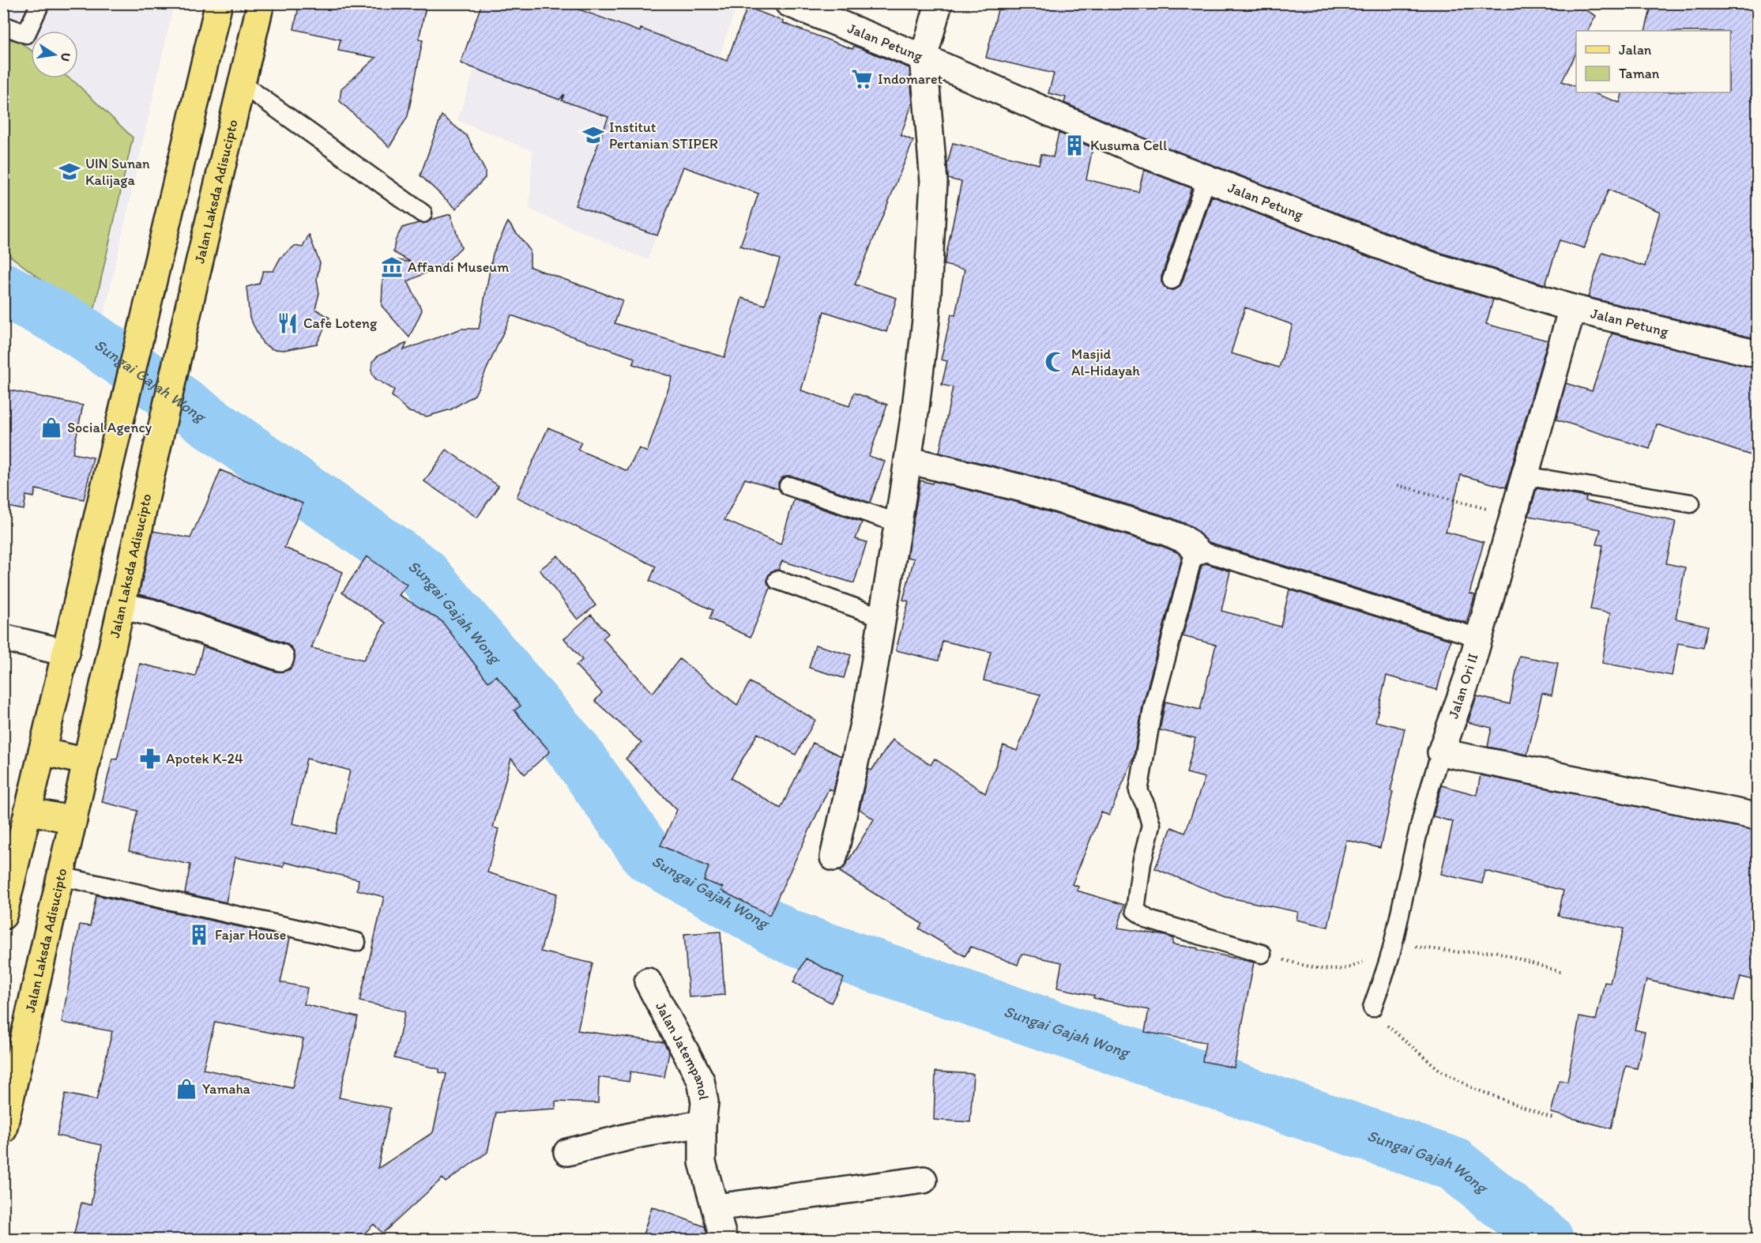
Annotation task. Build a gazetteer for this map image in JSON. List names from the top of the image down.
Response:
{
  "streets": {
    "main road": ["Jalan Laksda Adisucipto"],
    "street": ["Jalan Petung", "Jalan Ori II", "Jalan Jatempanol"]
  },
  "crossings": [
    ["Jalan Petung", "Jalan Ori II"]
  ],
  "water": ["Sungai Gajah Wong"],
  "places": {
    "supermarket": ["Indomaret"],
    "school or university": ["Institut Pertanian STIPER", "UIN Sunan Kalijaga"],
    "building": ["Kusuma Cell", "Fajar House"],
    "museum": ["Affandi Museum"],
    "restaurant": ["Cafe Loteng"],
    "mosque": ["Masjid Al-Hidayah"],
    "shop": ["Social Agency", "Yamaha"],
    "pharmacy": ["Apotek K-24"]
  },
  "legend": ["Jalan", "Taman"],
  "north": "right"
}
